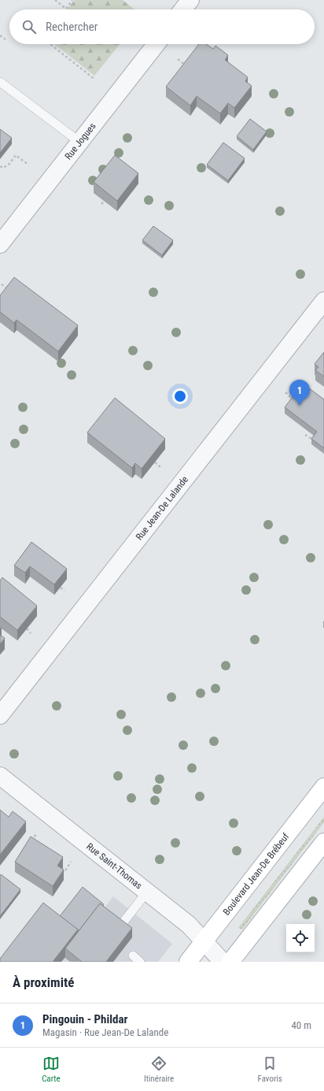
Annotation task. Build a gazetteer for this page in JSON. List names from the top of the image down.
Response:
{
  "streets": {
    "main road": ["Boulevard Jean-De Brébeuf"],
    "street": ["Rue Jogues", "Rue Jean-De Lalande", "Rue Saint-Thomas"]
  },
  "crossings": [
    ["Rue Saint-Thomas", "Boulevard Jean-De Brébeuf"]
  ],
  "page": {
    "search": "Rechercher",
    "pins": "1",
    "heading": "À proximité",
    "list": [
      {
        "mark": "1",
        "name": "Pingouin - Phildar",
        "note": "Magasin · Rue Jean-De Lalande",
        "value": "40 m"
      }
    ],
    "nav": ["Carte", "Itinéraire", "Favoris"]
  }
}
